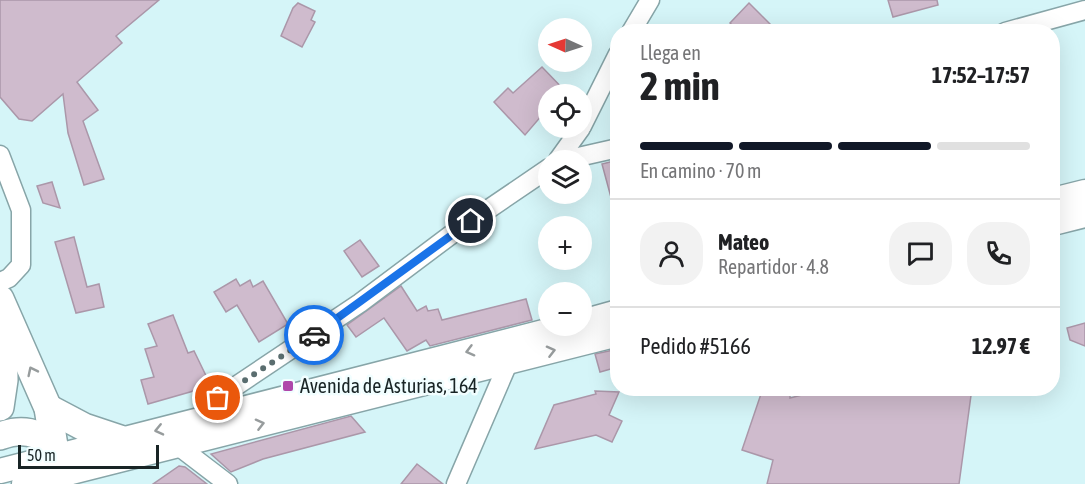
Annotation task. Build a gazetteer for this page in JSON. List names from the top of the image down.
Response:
{
  "places": {
    "transit": ["Avenida de Asturias, 164"]
  },
  "scale_bar": "50 m",
  "north": "left",
  "page": {
    "map_buttons": ["+", "−"],
    "heading": ["2 min", "Llega en", "17:52–17:57"],
    "panel": [
      "Mateo",
      "Repartidor · 4.8",
      "Pedido #5166",
      "12.97 €"
    ],
    "bar": "En camino · 70 m",
    "scale": "50 m"
  }
}
